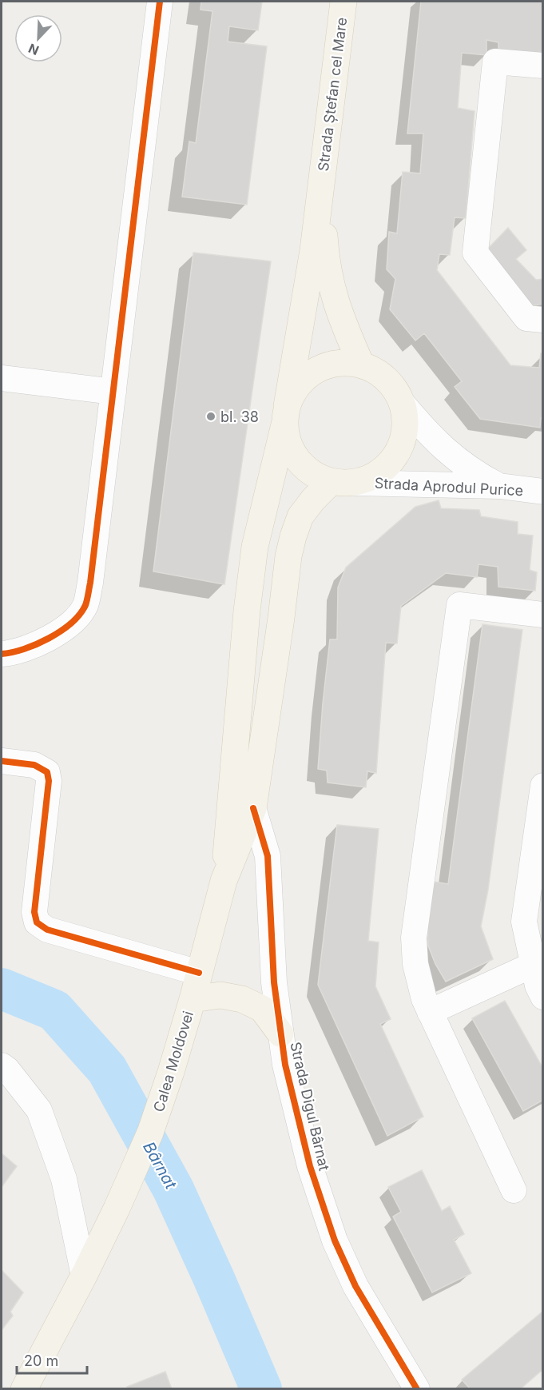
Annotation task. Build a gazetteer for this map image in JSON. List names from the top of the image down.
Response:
{
  "streets": {
    "main road": ["Strada Ștefan cel Mare", "Calea Moldovei"],
    "street": ["Strada Aprodul Purice", "Strada Digul Bârnat"]
  },
  "water": ["Bârnat"],
  "places": ["bl. 38"],
  "scale_bar": "20 m",
  "north": "bottom left"
}
